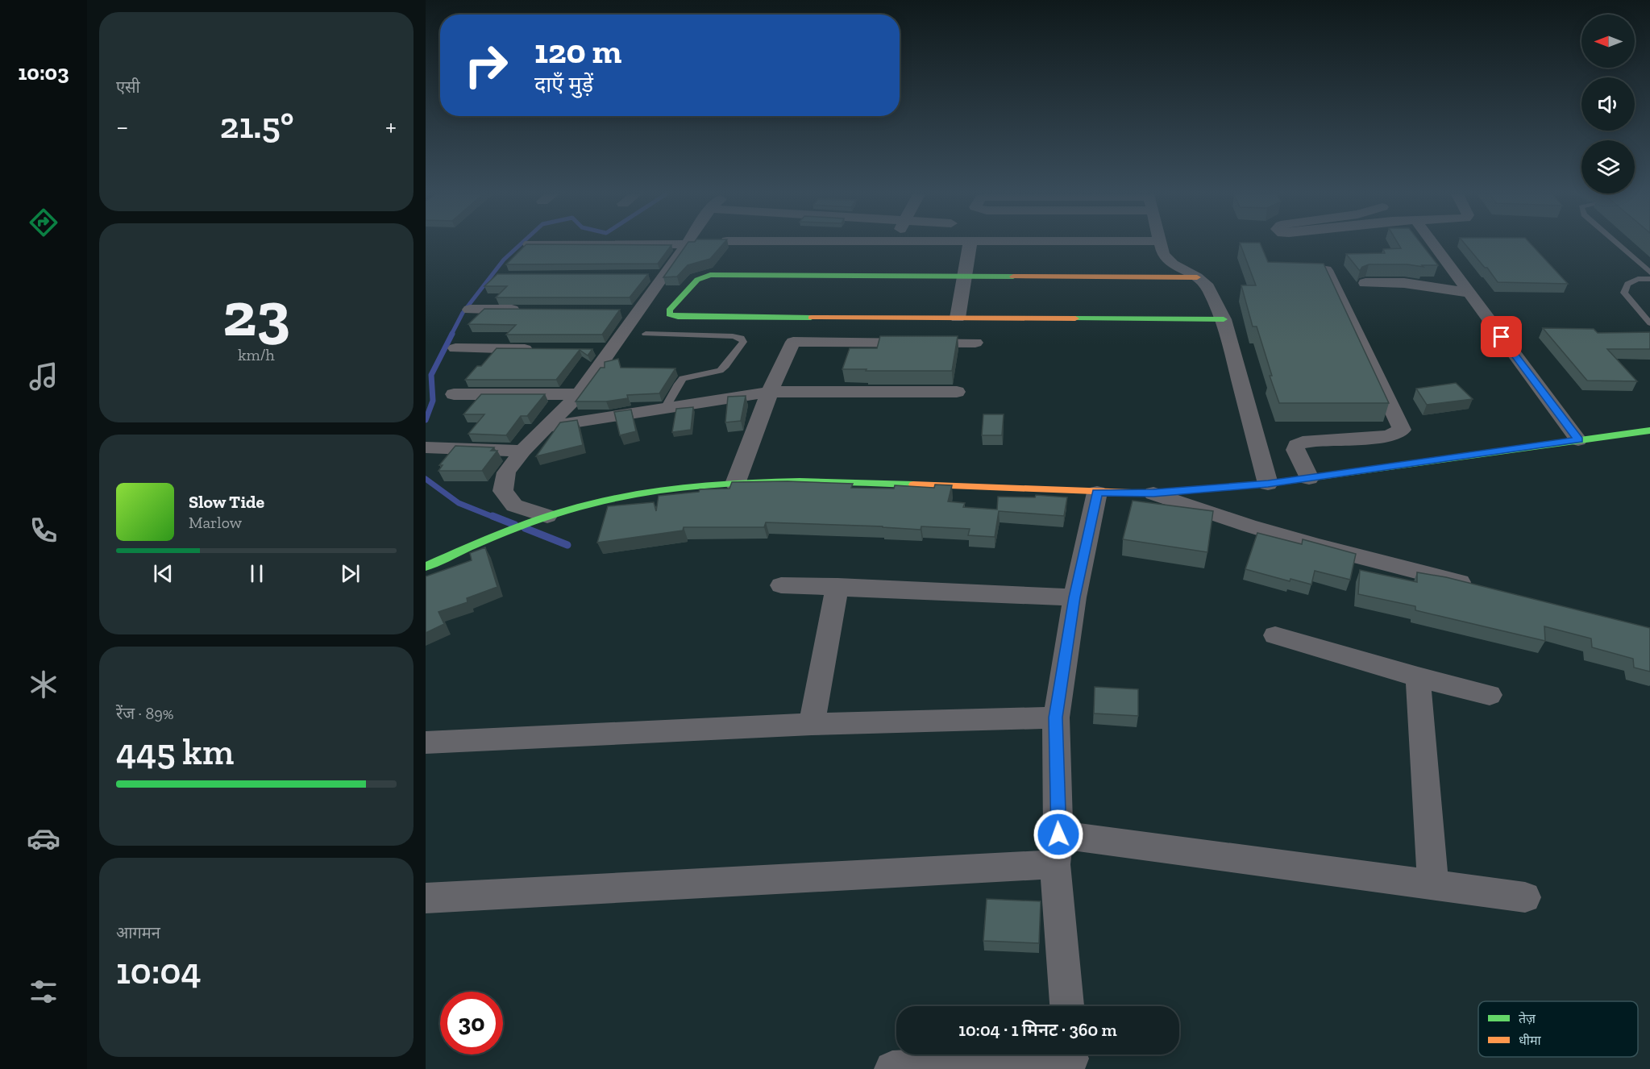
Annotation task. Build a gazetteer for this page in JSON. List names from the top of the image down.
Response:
{
  "legend": ["तेज़", "धीमा"],
  "north": "left",
  "page": {
    "tabs": "10:03",
    "tile": [
      "एसी",
      ["23", "km/h"],
      ["रेंज · 89%", "445 km"],
      ["आगमन", "10:04"]
    ],
    "turn": ["120 m", "दाएँ मुड़ें"],
    "heat": ["−", "21.5°", "+"],
    "song": ["Slow Tide", "Marlow"],
    "limit": "30",
    "trip": "10:04 · 1 मिनट · 360 m"
  }
}
